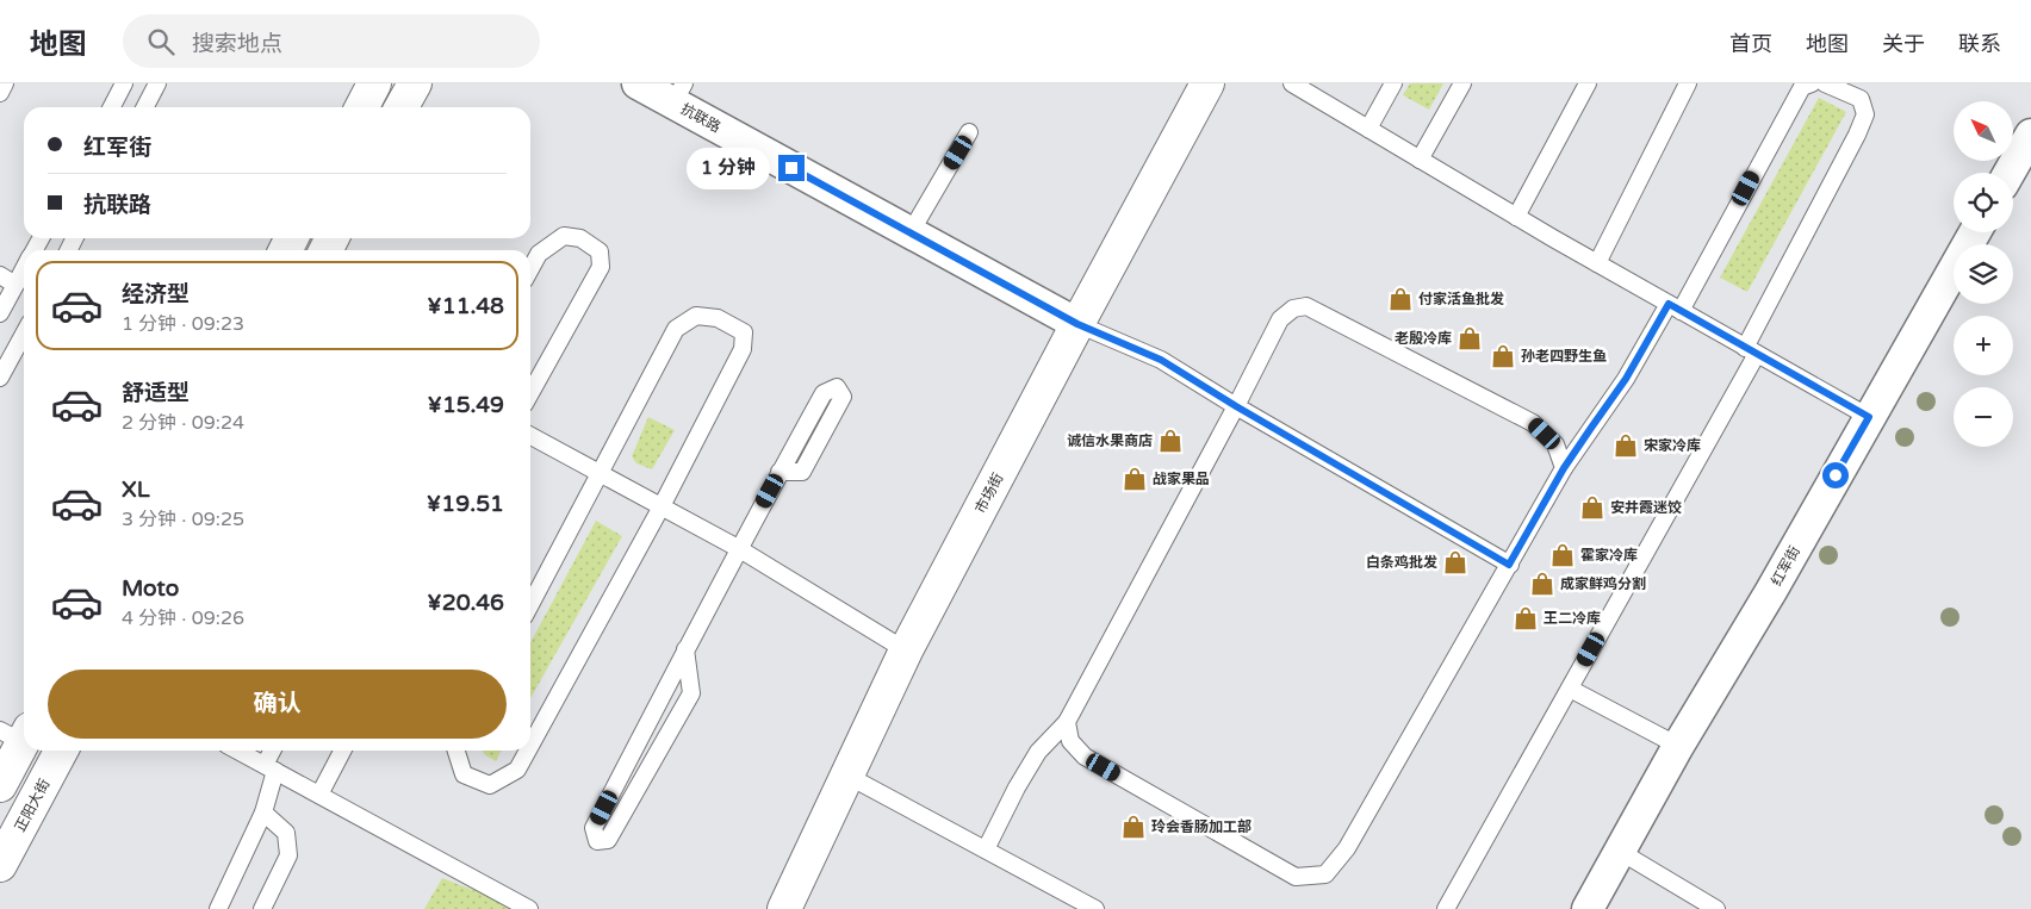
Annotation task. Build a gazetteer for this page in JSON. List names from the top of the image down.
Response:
{
  "streets": {
    "street": [
      "抗联路",
      "市场街",
      "红军街",
      "正阳大街"
    ]
  },
  "crossings": [
    ["抗联路", "市场街"]
  ],
  "places": {
    "shop": [
      "付家活鱼批发",
      "老殷冷库",
      "孙老四野生鱼",
      "诚信水果商店",
      "宋家冷库",
      "战家果品",
      "安井霞迷饺",
      "霍家冷库",
      "白条鸡批发",
      "成家鲜鸡分割",
      "王二冷库",
      "玲会香肠加工部"
    ]
  },
  "north": "top left",
  "page": {
    "header": "地图",
    "search": "搜索地点",
    "nav": [
      "首页",
      "地图",
      "关于",
      "联系"
    ],
    "map_buttons": ["+", "−"],
    "banner": ["红军街", "抗联路"],
    "bubble": "1 分钟",
    "list": [
      {
        "name": "经济型",
        "note": "1 分钟 · 09:23",
        "value": "¥11.48"
      },
      {
        "name": "舒适型",
        "note": "2 分钟 · 09:24",
        "value": "¥15.49"
      },
      {
        "name": "XL",
        "note": "3 分钟 · 09:25",
        "value": "¥19.51"
      },
      {
        "name": "Moto",
        "note": "4 分钟 · 09:26",
        "value": "¥20.46"
      }
    ],
    "buttons": "确认"
  }
}
